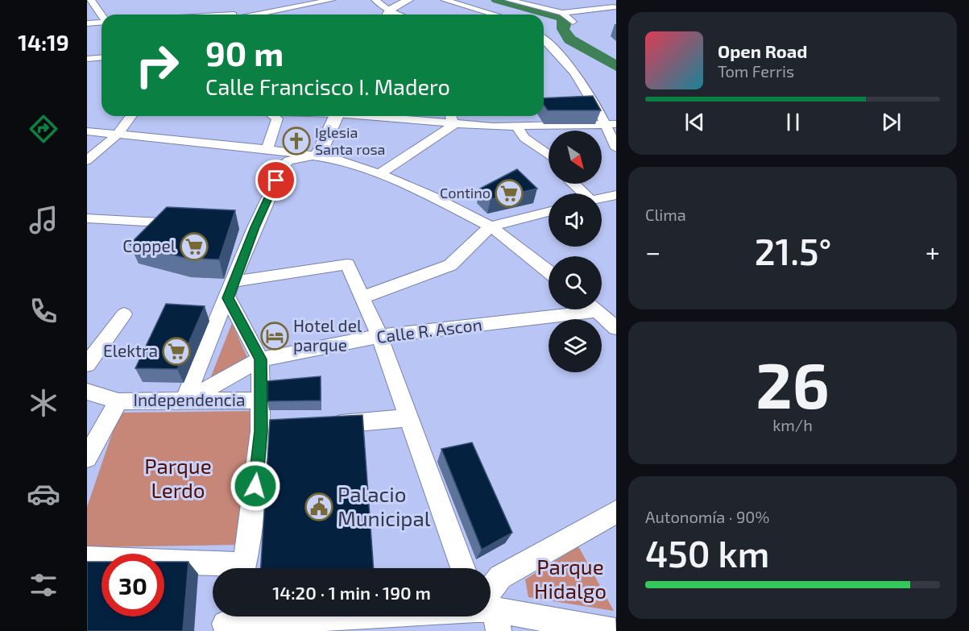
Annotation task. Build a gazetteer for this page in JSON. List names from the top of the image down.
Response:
{
  "streets": {
    "street": ["Calle R. Ascon", "Independencia"]
  },
  "crossings": [
    ["Calle R. Ascon", "Independencia"]
  ],
  "parks": ["Parque Lerdo", "Parque Hidalgo"],
  "places": {
    "church": ["Iglesia Santa rosa"],
    "supermarket": ["Contino", "Coppel", "Elektra"],
    "hotel": ["Hotel del parque"],
    "public building": ["Palacio Municipal"]
  },
  "north": "bottom right",
  "page": {
    "tabs": "14:19",
    "turn": ["90 m", "Calle Francisco I. Madero"],
    "song": ["Open Road", "Tom Ferris"],
    "tile": [
      "Clima",
      ["26", "km/h"],
      ["Autonomía · 90%", "450 km"]
    ],
    "heat": ["−", "21.5°", "+"],
    "limit": "30",
    "trip": "14:20 · 1 min · 190 m"
  }
}
